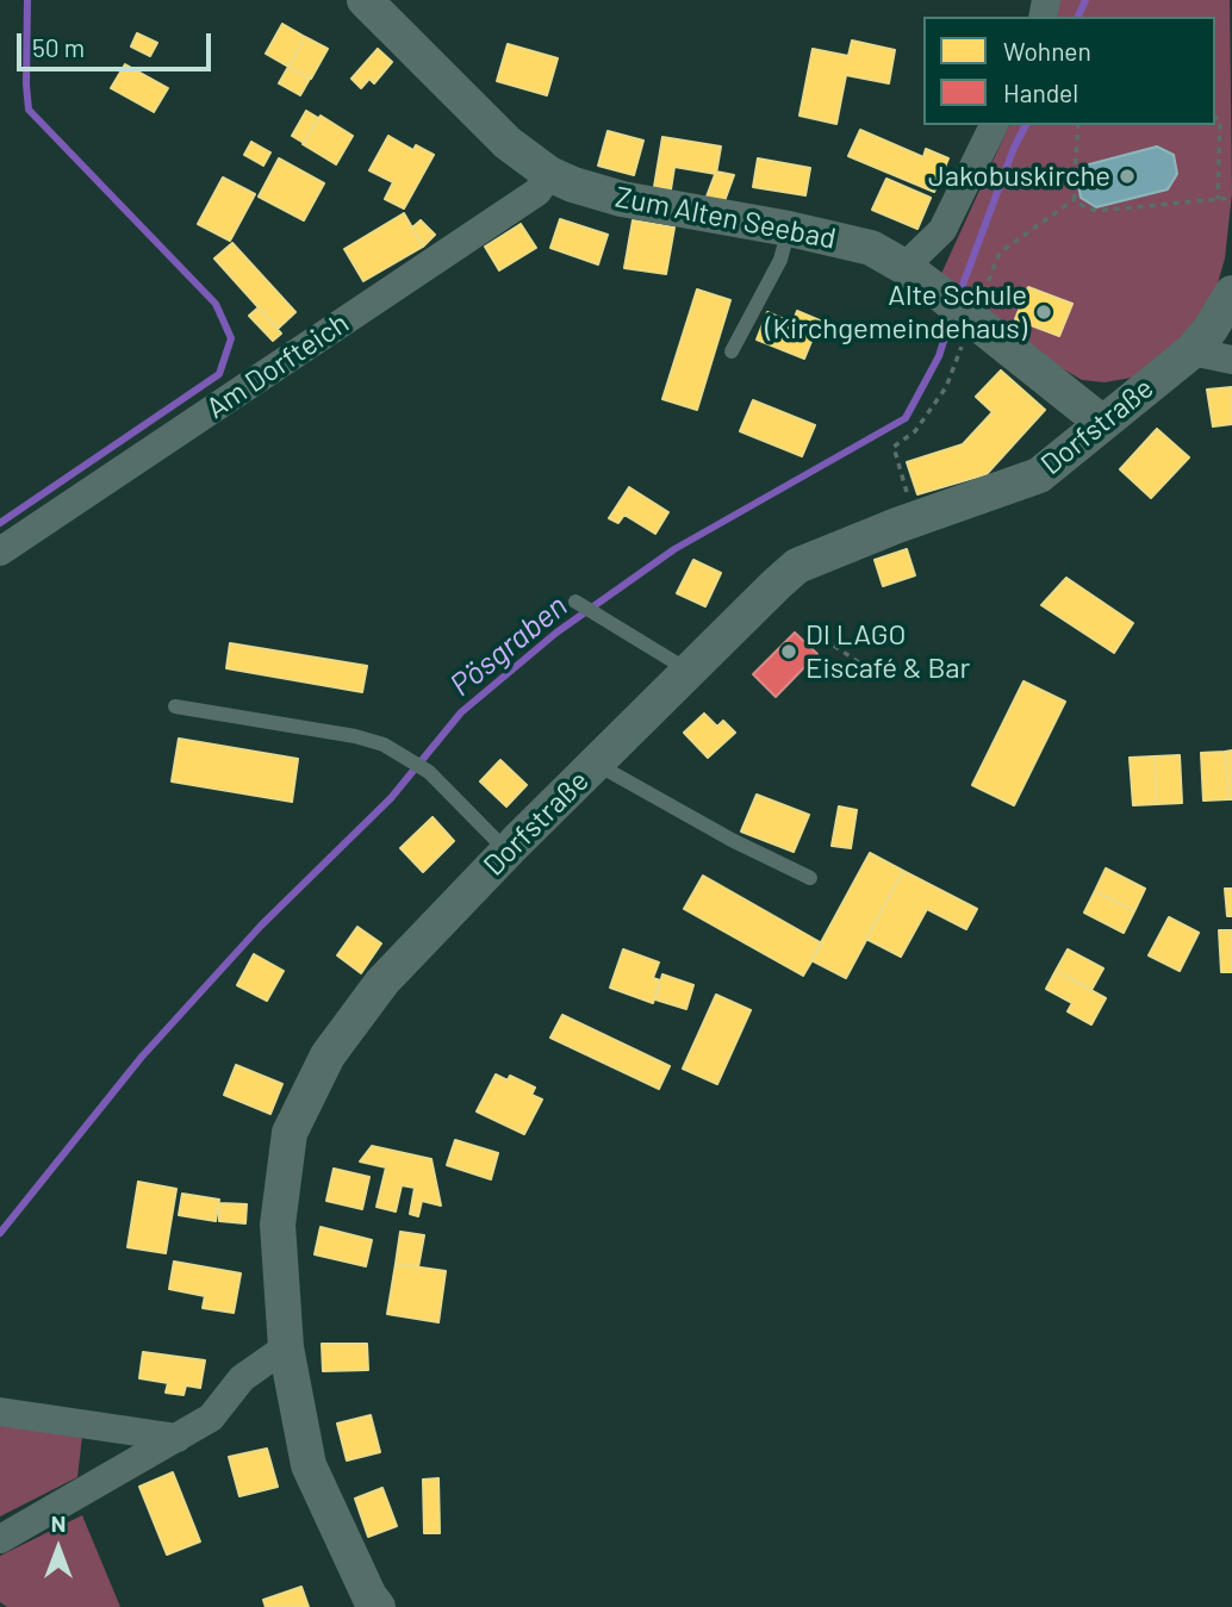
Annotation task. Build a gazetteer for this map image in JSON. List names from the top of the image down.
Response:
{
  "streets": {
    "street": ["Zum Alten Seebad", "Am Dorfteich", "Dorfstraße"]
  },
  "crossings": [
    ["Zum Alten Seebad", "Am Dorfteich"],
    ["Zum Alten Seebad", "Dorfstraße"]
  ],
  "water": ["Pösgraben"],
  "places": ["Jakobuskirche", "Alte Schule (Kirchgemeindehaus)", "DI LAGO Eiscafé & Bar"],
  "legend": ["Wohnen", "Handel"],
  "scale_bar": "50 m",
  "north": "top"
}
